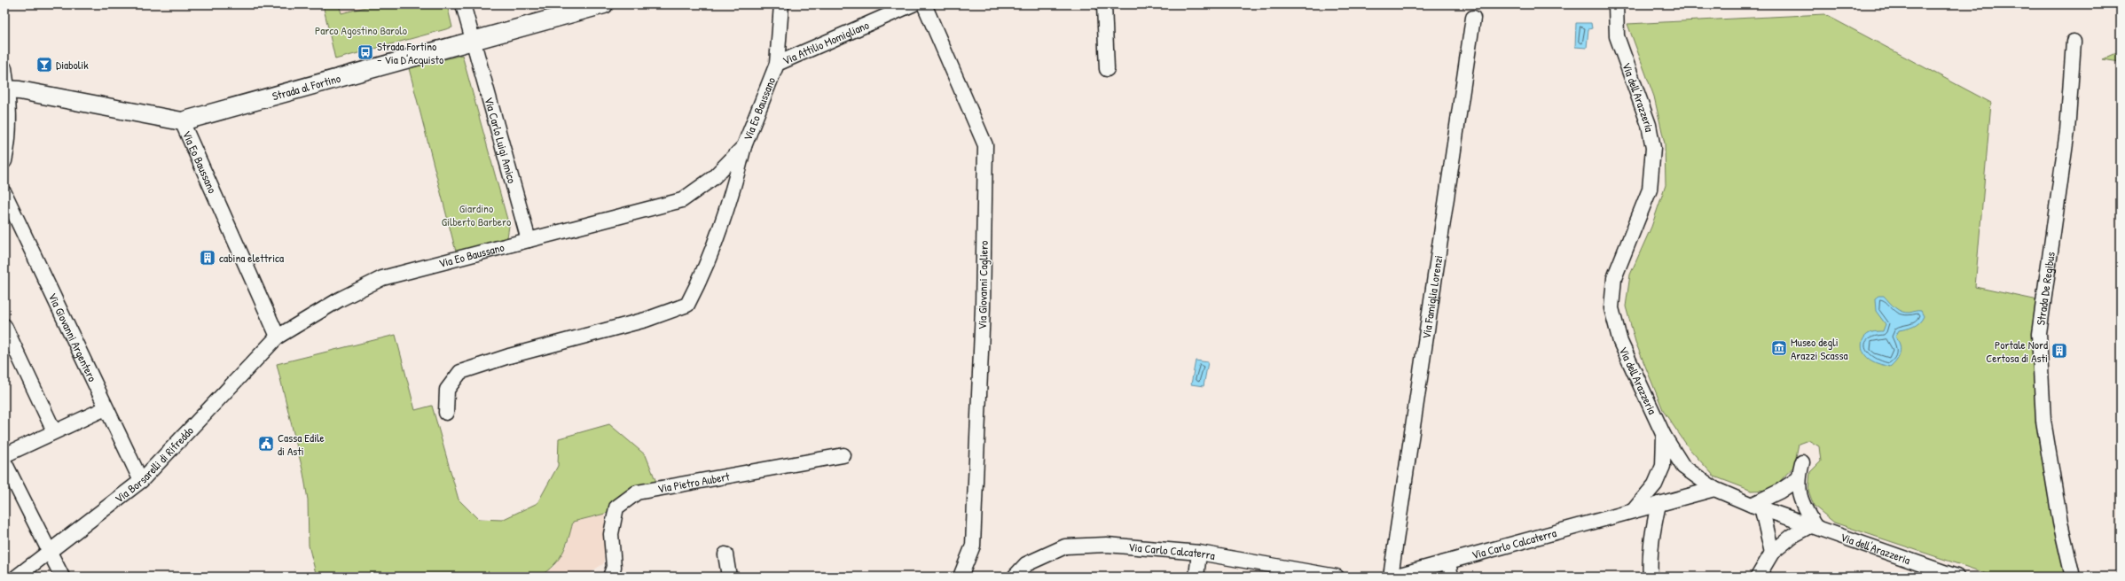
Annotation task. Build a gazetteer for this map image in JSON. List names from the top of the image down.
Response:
{
  "streets": {
    "street": [
      "Via Attilio Momigliano",
      "Strada al Fortino",
      "Via dell'Arazzeria",
      "Via Eo Baussano",
      "Via Carlo Luigi Amico",
      "Via Giovanni Cagliero",
      "Strada De Regibus",
      "Via Famiglia Lorenzi",
      "Via Giovanni Argentero",
      "Via Borsarelli di Rifreddo",
      "Via Pietro Aubert",
      "Via Carlo Calcaterra"
    ]
  },
  "crossings": [
    ["Via Attilio Momigliano", "Via Eo Baussano"],
    ["Strada al Fortino", "Via Eo Baussano"],
    ["Strada al Fortino", "Via Carlo Luigi Amico"],
    ["Via dell'Arazzeria", "Via Carlo Calcaterra"],
    ["Via Eo Baussano", "Via Carlo Luigi Amico"],
    ["Via Eo Baussano", "Via Borsarelli di Rifreddo"],
    ["Via Giovanni Argentero", "Via Borsarelli di Rifreddo"]
  ],
  "parks": ["Parco Agostino Barolo", "Giardino Gilberto Barbero"],
  "places": {
    "bus stop": ["Strada Fortino – Via D'Acquisto"],
    "bar": ["Diabolik"],
    "building": ["cabina elettrica", "Portale Nord Certosa di Asti"],
    "museum": ["Museo degli Arazzi Scassa"],
    "public building": ["Cassa Edile di Asti"]
  }
}
